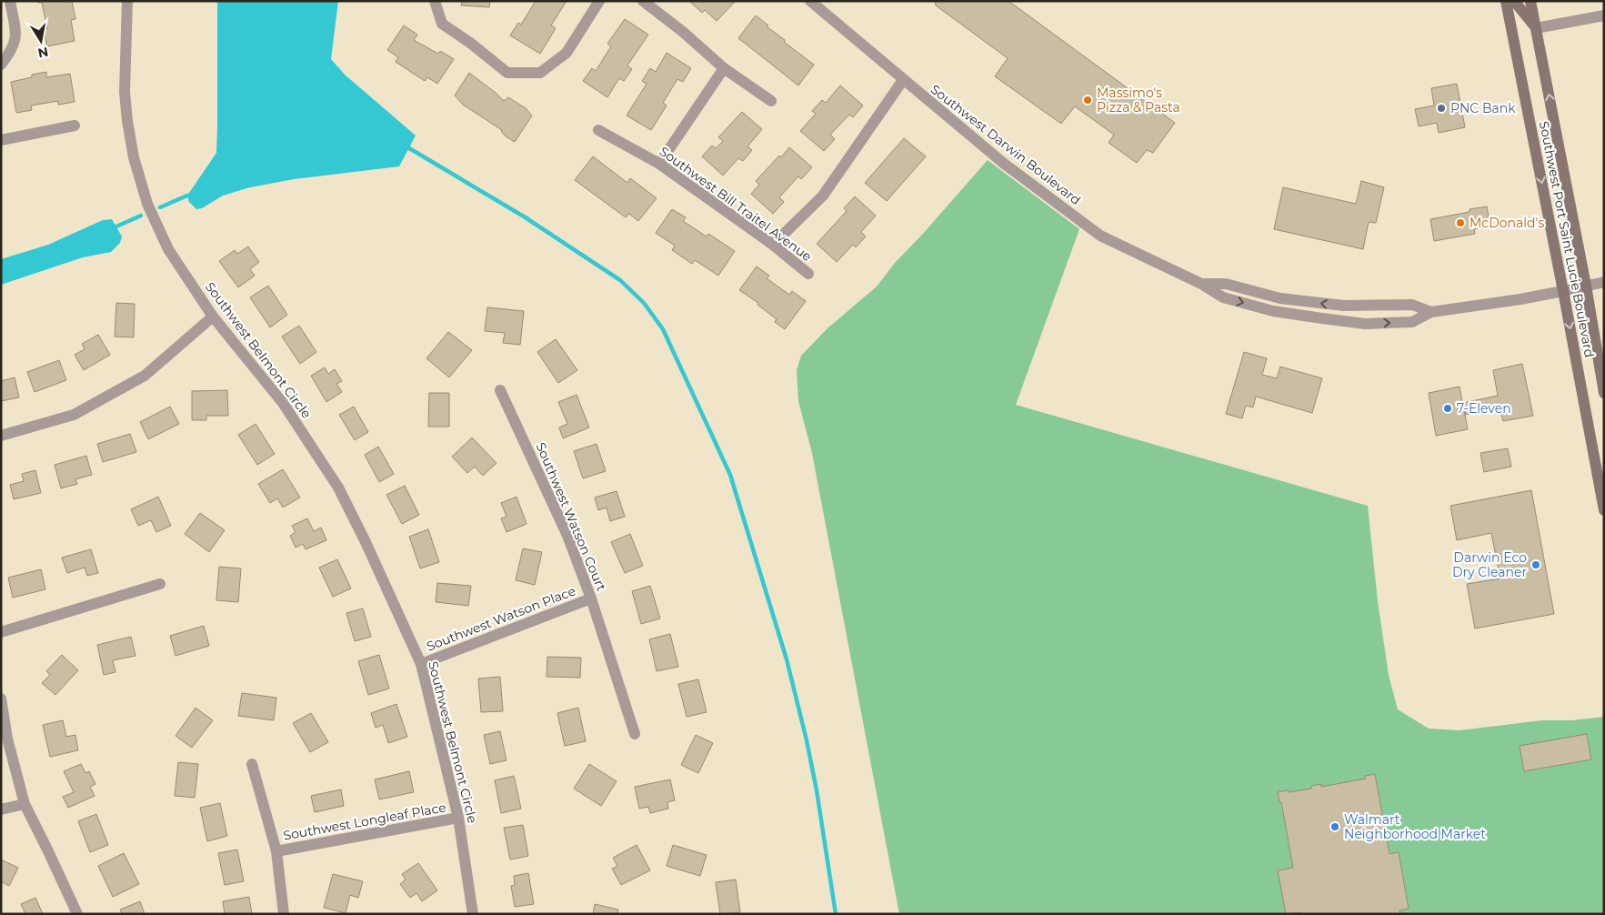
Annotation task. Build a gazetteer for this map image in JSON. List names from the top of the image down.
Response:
{
  "streets": {
    "main road": ["Southwest Port Saint Lucie Boulevard"],
    "street": [
      "Southwest Darwin Boulevard",
      "Southwest Bill Traitel Avenue",
      "Southwest Belmont Circle",
      "Southwest Watson Court",
      "Southwest Watson Place",
      "Southwest Longleaf Place"
    ]
  },
  "crossings": [
    ["Southwest Darwin Boulevard", "Southwest Port Saint Lucie Boulevard"],
    ["Southwest Belmont Circle", "Southwest Watson Place"],
    ["Southwest Belmont Circle", "Southwest Longleaf Place"],
    ["Southwest Watson Court", "Southwest Watson Place"]
  ],
  "places": [
    "Massimo's Pizza & Pasta",
    "PNC Bank",
    "McDonald's",
    "7-Eleven",
    "Darwin Eco Dry Cleaner",
    "Walmart Neighborhood Market"
  ],
  "north": "bottom"
}
